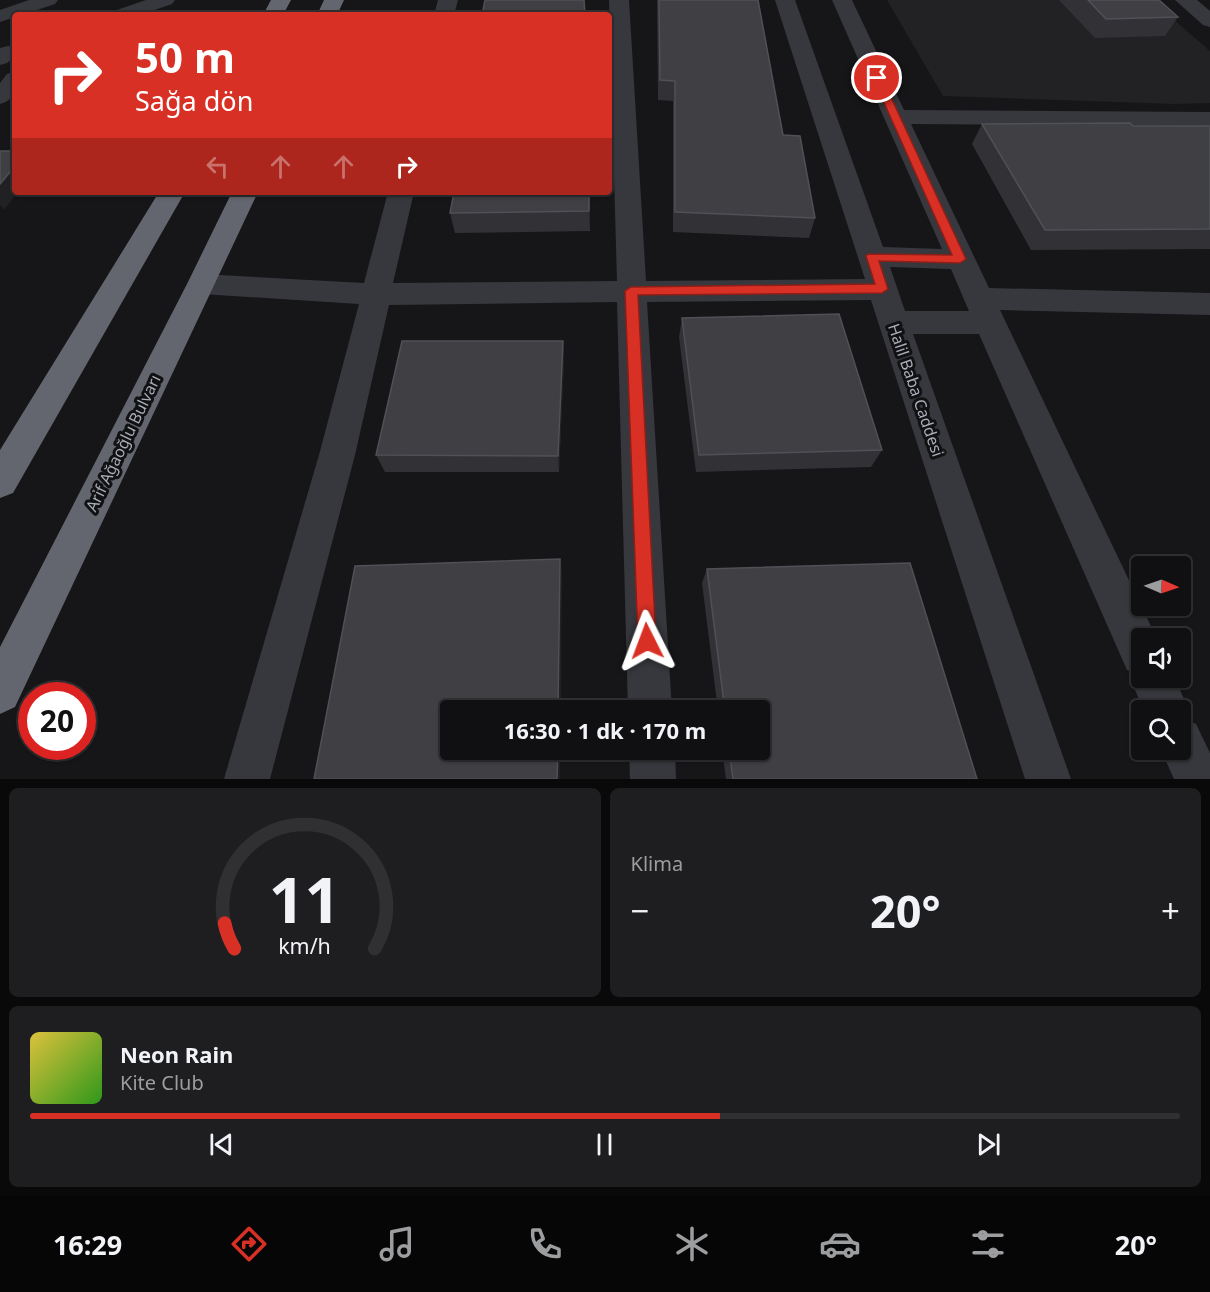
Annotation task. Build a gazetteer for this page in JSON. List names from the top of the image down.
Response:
{
  "streets": {
    "highway": ["Arif Ağaoğlu Bulvarı"],
    "street": ["Halil Baba Caddesi"]
  },
  "north": "right",
  "page": {
    "turn": ["50 m", "Sağa dön"],
    "limit": "20",
    "trip": "16:30 · 1 dk · 170 m",
    "tile": "Klima",
    "heat": ["−", "20°", "+"],
    "song": ["Neon Rain", "Kite Club"],
    "tabs": ["16:29", "20°"],
    "gauge": ["11", "km/h"]
  }
}
